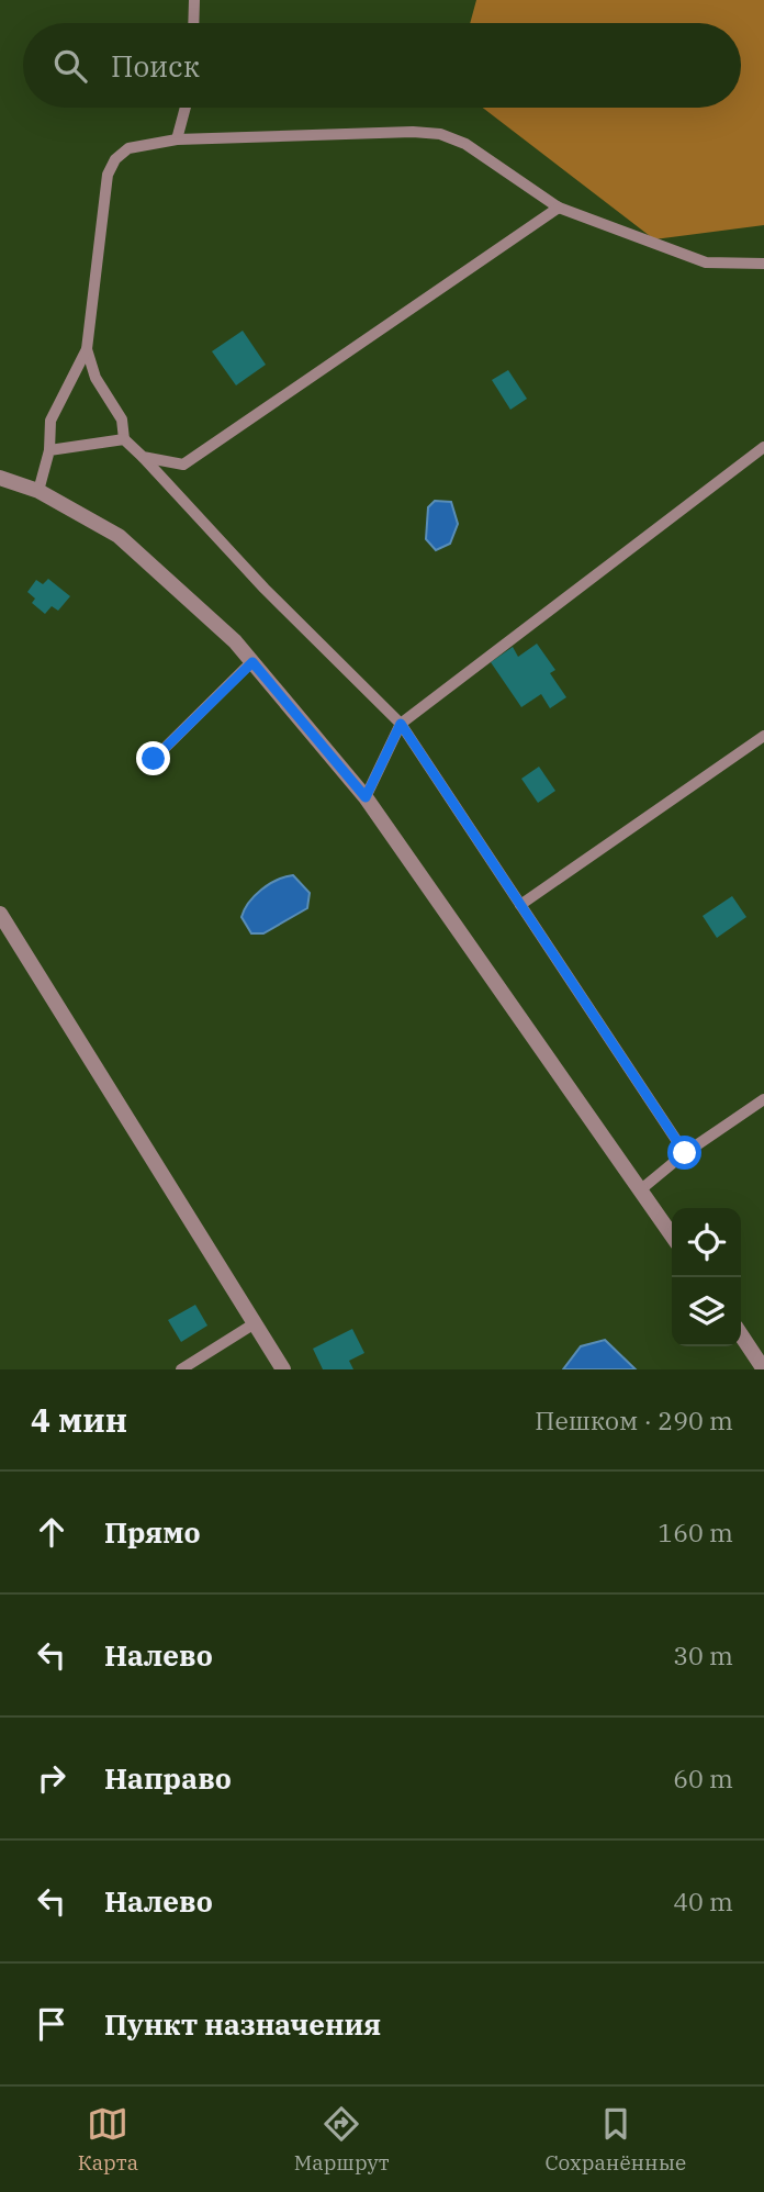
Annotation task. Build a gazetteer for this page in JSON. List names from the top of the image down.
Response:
{
  "page": {
    "search": "Поиск",
    "heading": ["4 мин", "Пешком · 290 m"],
    "list": [
      ["Прямо", "160 m"],
      ["Налево", "30 m"],
      ["Направо", "60 m"],
      ["Налево", "40 m"],
      "Пункт назначения"
    ],
    "nav": ["Карта", "Маршрут", "Сохранённые"]
  }
}
